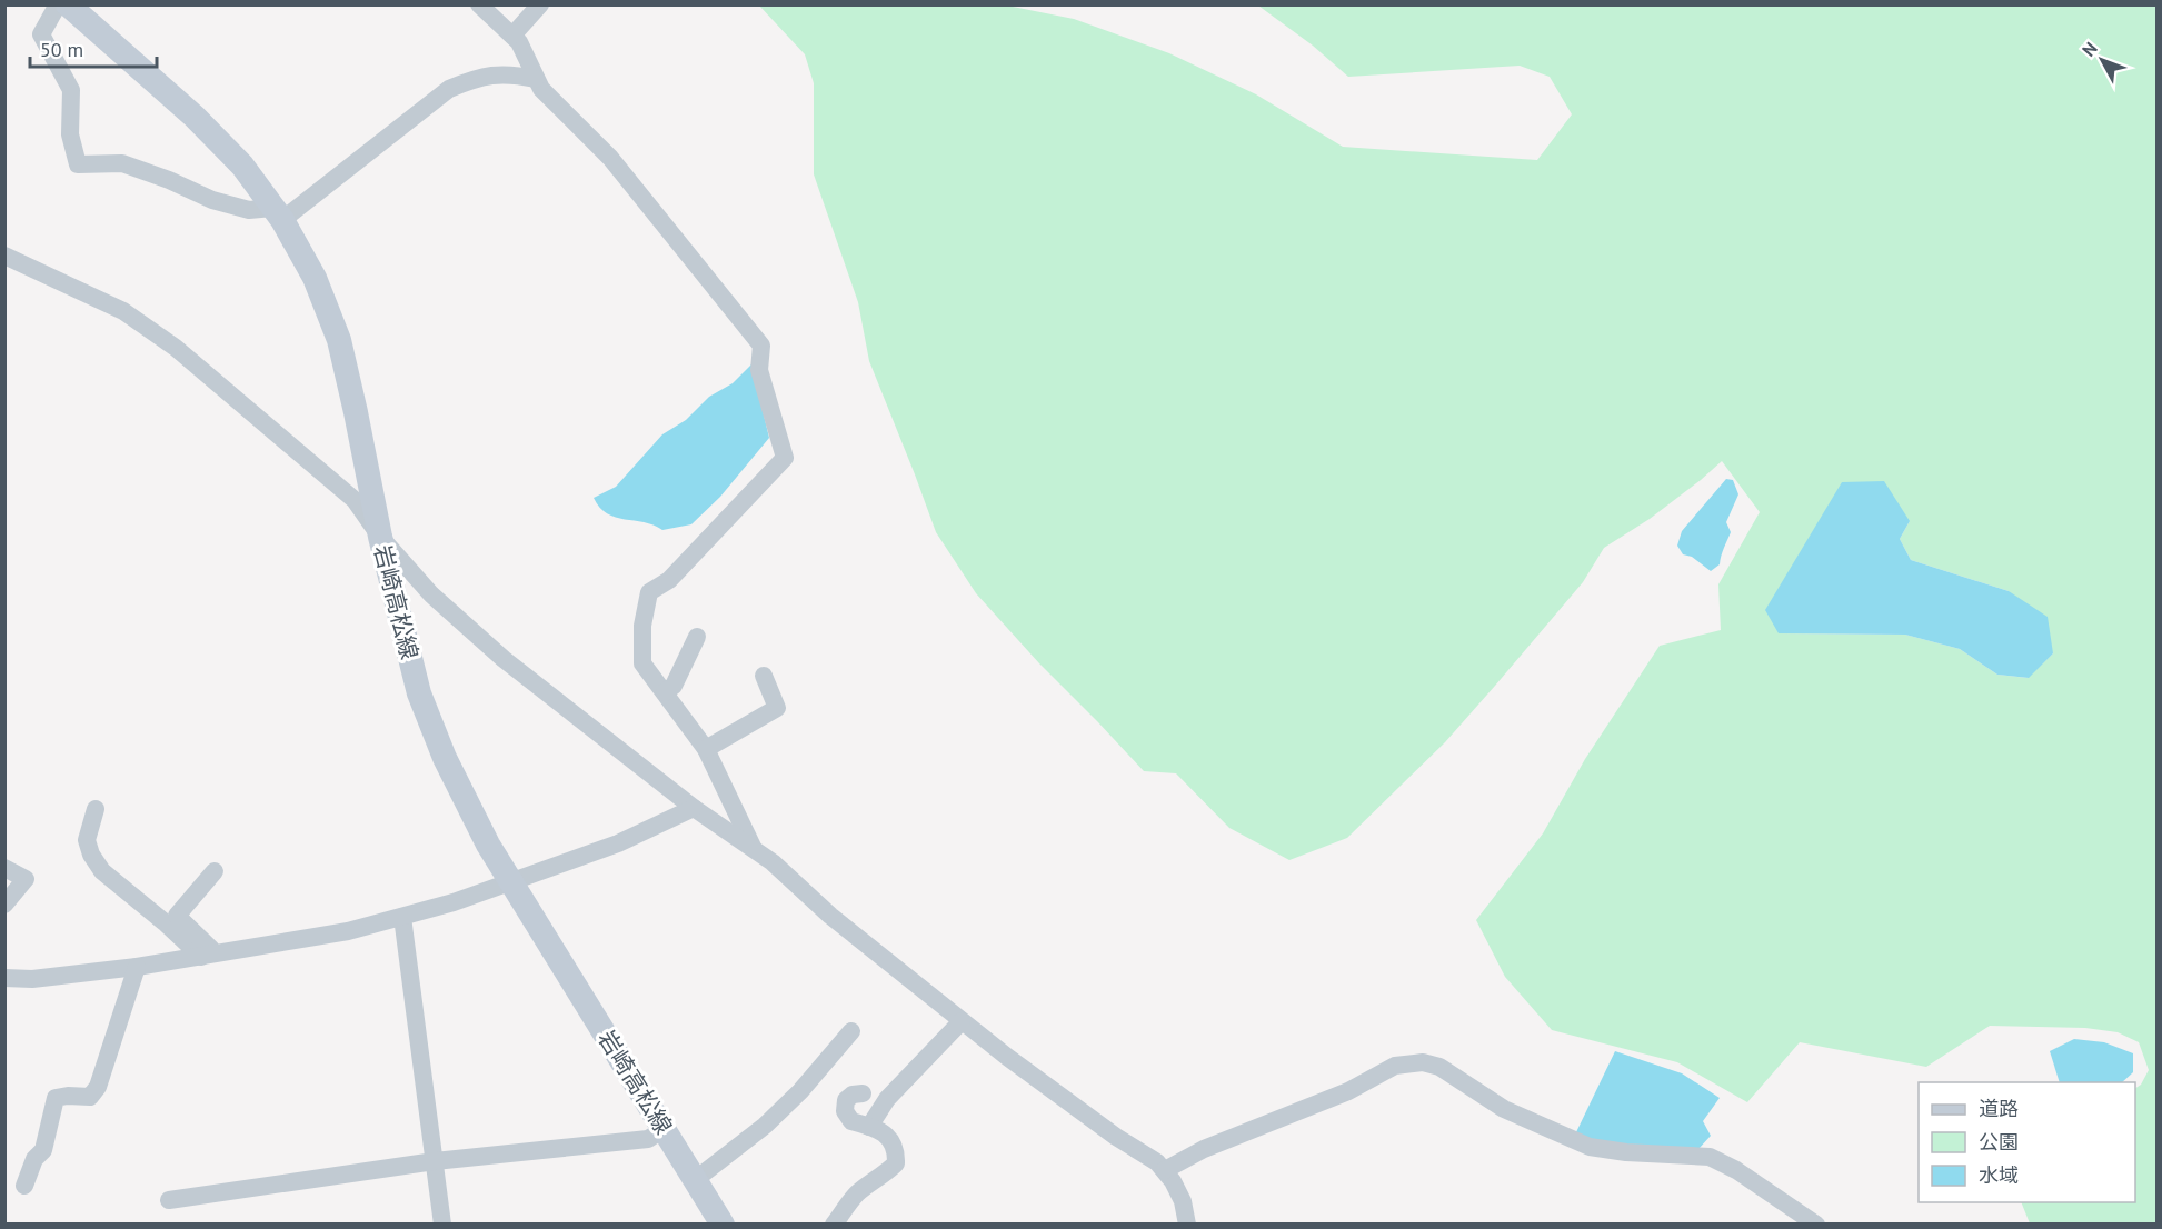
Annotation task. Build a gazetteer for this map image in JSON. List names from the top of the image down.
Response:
{
  "streets": {
    "main road": ["岩崎高松線"]
  },
  "legend": ["道路", "公園", "水域"],
  "scale_bar": "50 m",
  "north": "top left"
}
